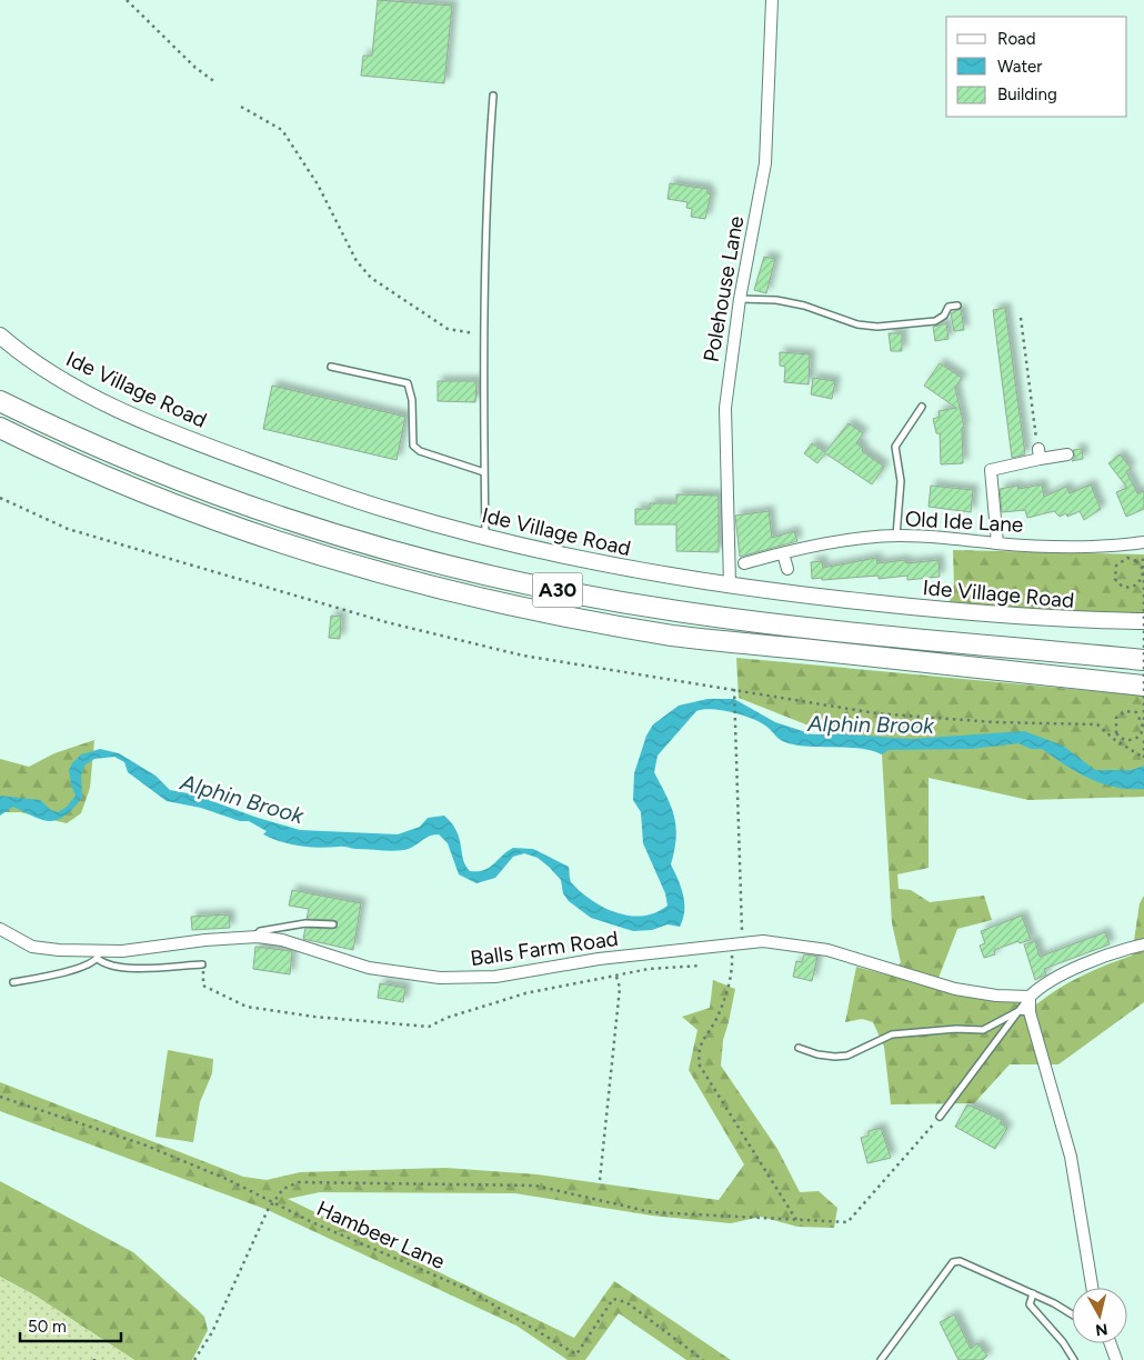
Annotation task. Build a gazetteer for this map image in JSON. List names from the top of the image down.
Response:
{
  "streets": {
    "highway": ["A30"],
    "street": [
      "Polehouse Lane",
      "Ide Village Road",
      "Old Ide Lane",
      "Balls Farm Road"
    ],
    "path": ["Hambeer Lane"]
  },
  "crossings": [
    ["Polehouse Lane", "Ide Village Road"]
  ],
  "water": ["Alphin Brook"],
  "legend": ["Road", "Water", "Building"],
  "scale_bar": "50 m",
  "north": "bottom"
}
